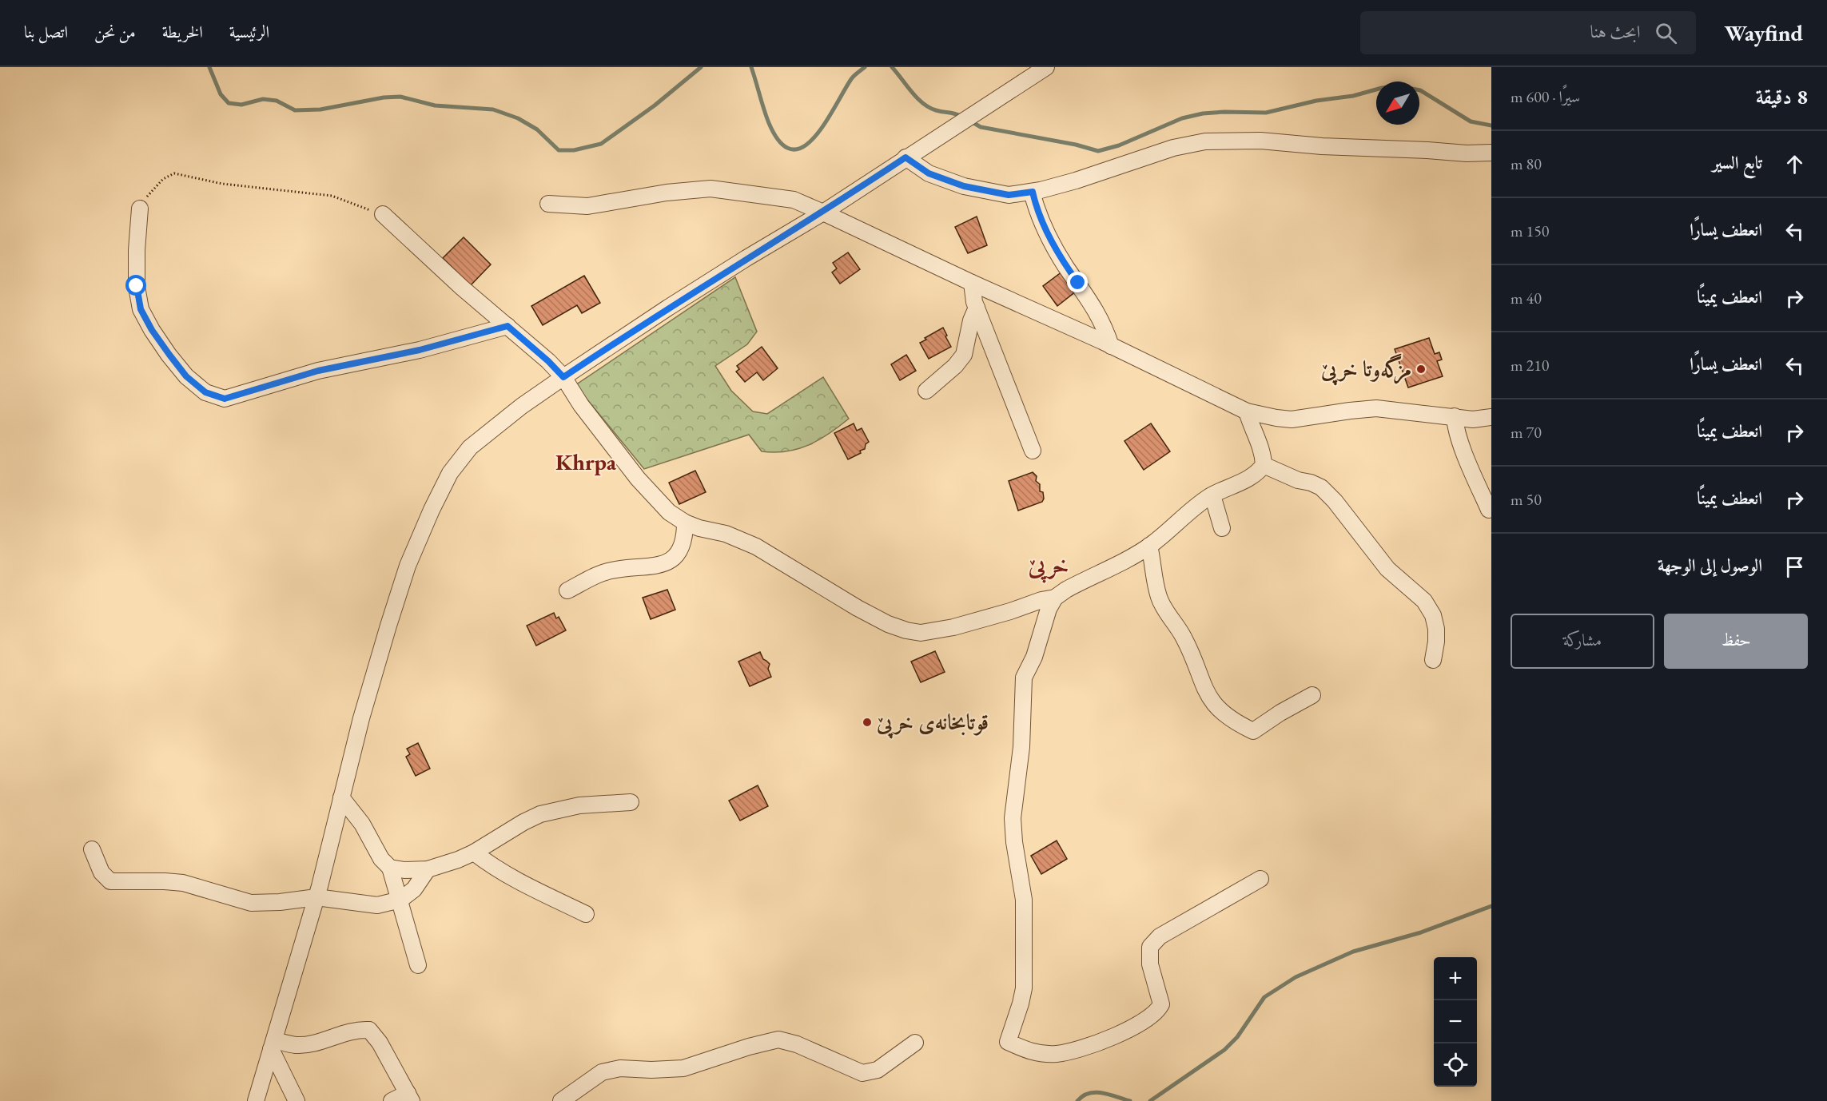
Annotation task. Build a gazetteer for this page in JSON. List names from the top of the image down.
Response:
{
  "districts": ["Khrpa", "خرپێ"],
  "places": ["مزگەوتا خرپێ", "قوتابخانەی خرپێ"],
  "north": "bottom left",
  "page": {
    "header": "Wayfind",
    "search": "ابحث هنا",
    "nav": [
      "الرئيسية",
      "الخريطة",
      "من نحن",
      "اتصل بنا"
    ],
    "heading": ["8 دقيقة", "سيرًا · 600 m"],
    "list": [
      ["تابع السير", "80 m"],
      ["انعطف يسارًا", "150 m"],
      ["انعطف يمينًا", "40 m"],
      ["انعطف يسارًا", "210 m"],
      ["انعطف يمينًا", "70 m"],
      ["انعطف يمينًا", "50 m"],
      "الوصول إلى الوجهة"
    ],
    "buttons": ["حفظ", "مشاركة"],
    "map_buttons": ["+", "−"]
  }
}
